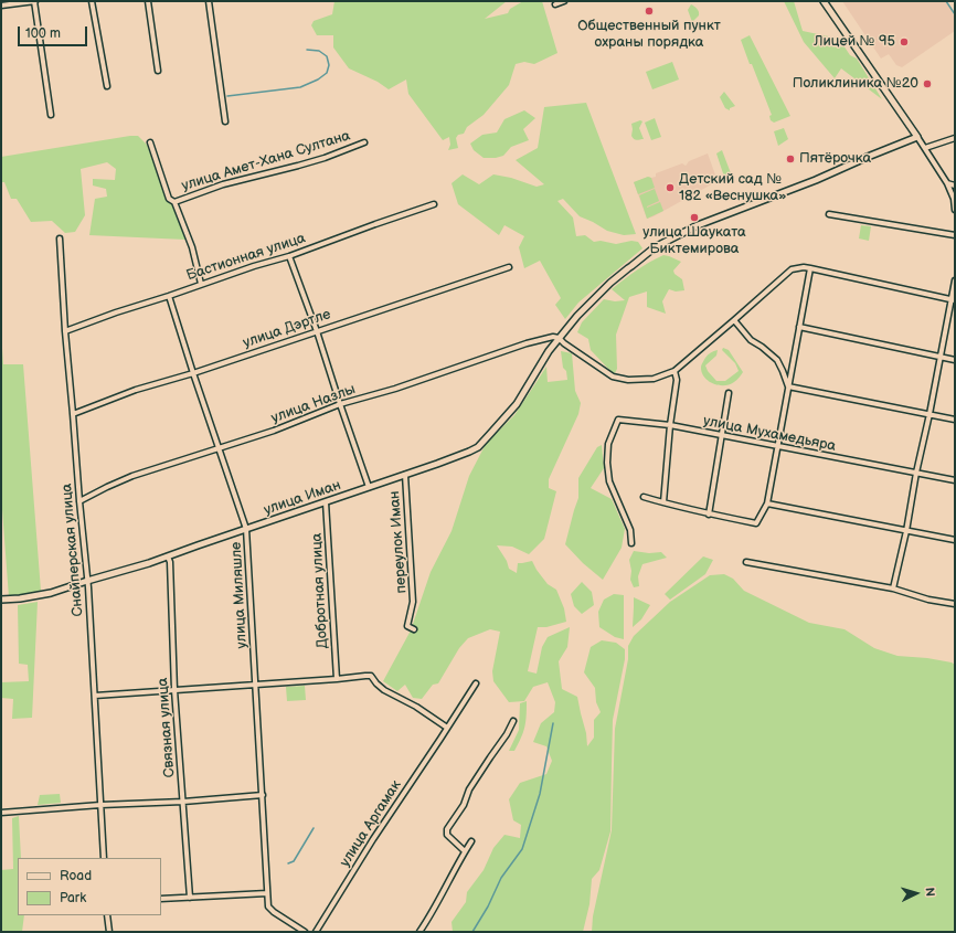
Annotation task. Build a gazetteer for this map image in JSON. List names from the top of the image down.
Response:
{
  "streets": {
    "street": [
      "улица Амет-Хана Султана",
      "Бастионная улица",
      "улица Дэртле",
      "улица Назлы",
      "улица Мухамедьяра",
      "улица Иман",
      "переулок Иман",
      "Снайперская улица",
      "Добротная улица",
      "улица Миляшле",
      "Связная улица",
      "улица Аргамак"
    ]
  },
  "crossings": [
    ["улица Амет-Хана Султана", "Бастионная улица"],
    ["Бастионная улица", "Снайперская улица"],
    ["Бастионная улица", "улица Миляшле"],
    ["улица Дэртле", "Снайперская улица"],
    ["улица Дэртле", "улица Миляшле"],
    ["улица Назлы", "улица Иман"],
    ["улица Назлы", "Снайперская улица"],
    ["улица Назлы", "улица Миляшле"],
    ["улица Иман", "переулок Иман"],
    ["улица Иман", "Снайперская улица"],
    ["улица Иман", "Добротная улица"],
    ["улица Иман", "улица Миляшле"],
    ["улица Иман", "Связная улица"]
  ],
  "places": [
    "Общественный пункт охраны порядка",
    "Лицей № 95",
    "Поликлиника №20",
    "Пятёрочка",
    "Детский сад № 182 «Веснушка»",
    "улица Шауката Биктемирова"
  ],
  "legend": ["Road", "Park"],
  "scale_bar": "100 m",
  "north": "right"
}
